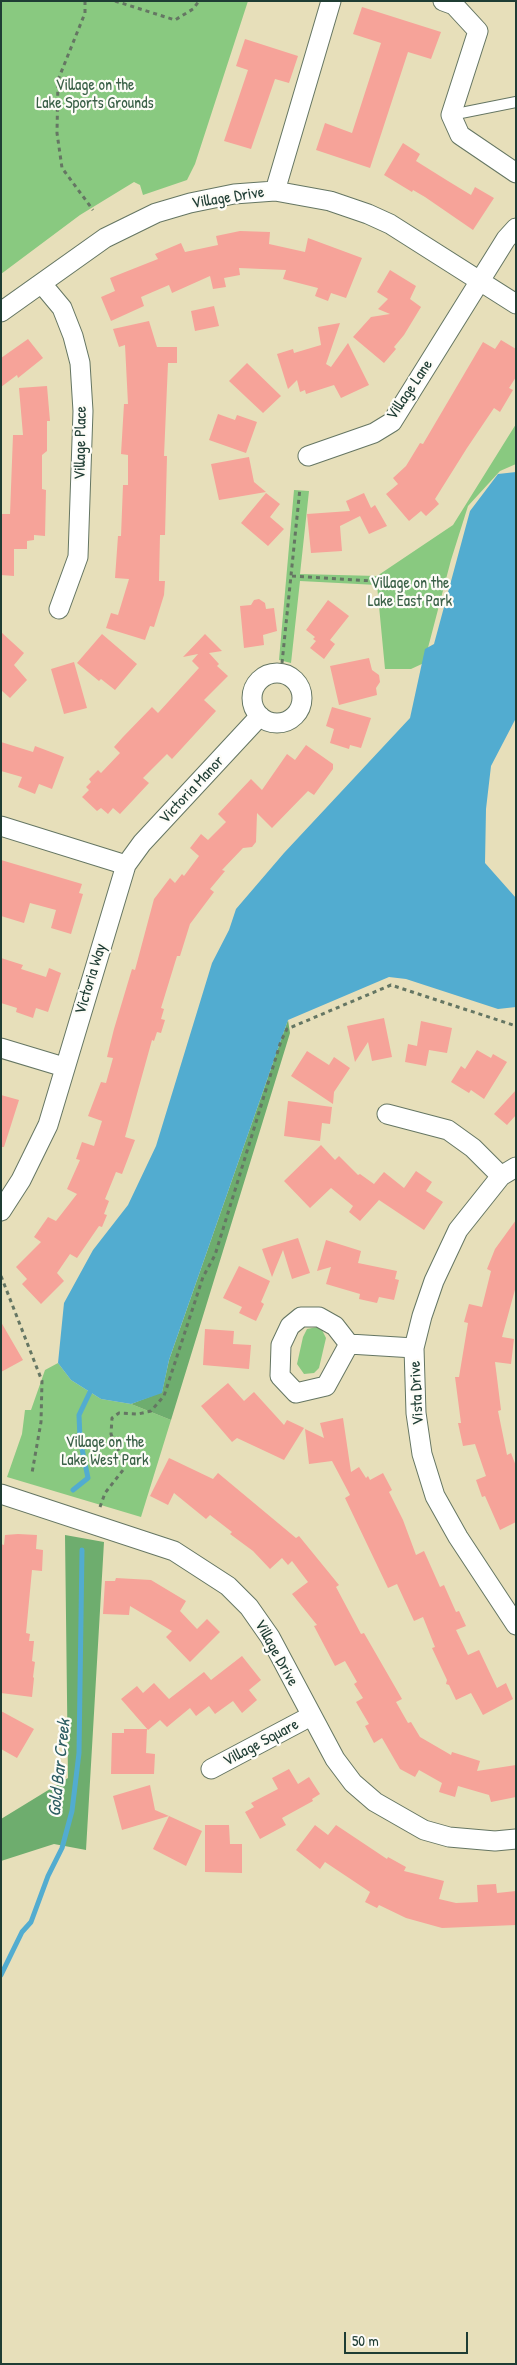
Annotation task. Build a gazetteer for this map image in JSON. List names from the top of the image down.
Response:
{
  "streets": {
    "street": [
      "Village Drive",
      "Village Lane",
      "Village Place",
      "Victoria Manor",
      "Victoria Way",
      "Vista Drive",
      "Village Square"
    ]
  },
  "crossings": [
    ["Village Drive", "Village Lane"],
    ["Village Drive", "Village Place"],
    ["Village Drive", "Village Square"],
    ["Victoria Manor", "Victoria Way"]
  ],
  "water": ["Gold Bar Creek"],
  "parks": ["Village on the Lake Sports Grounds", "Village on the Lake East Park", "Village on the Lake West Park"],
  "scale_bar": "50 m"
}
